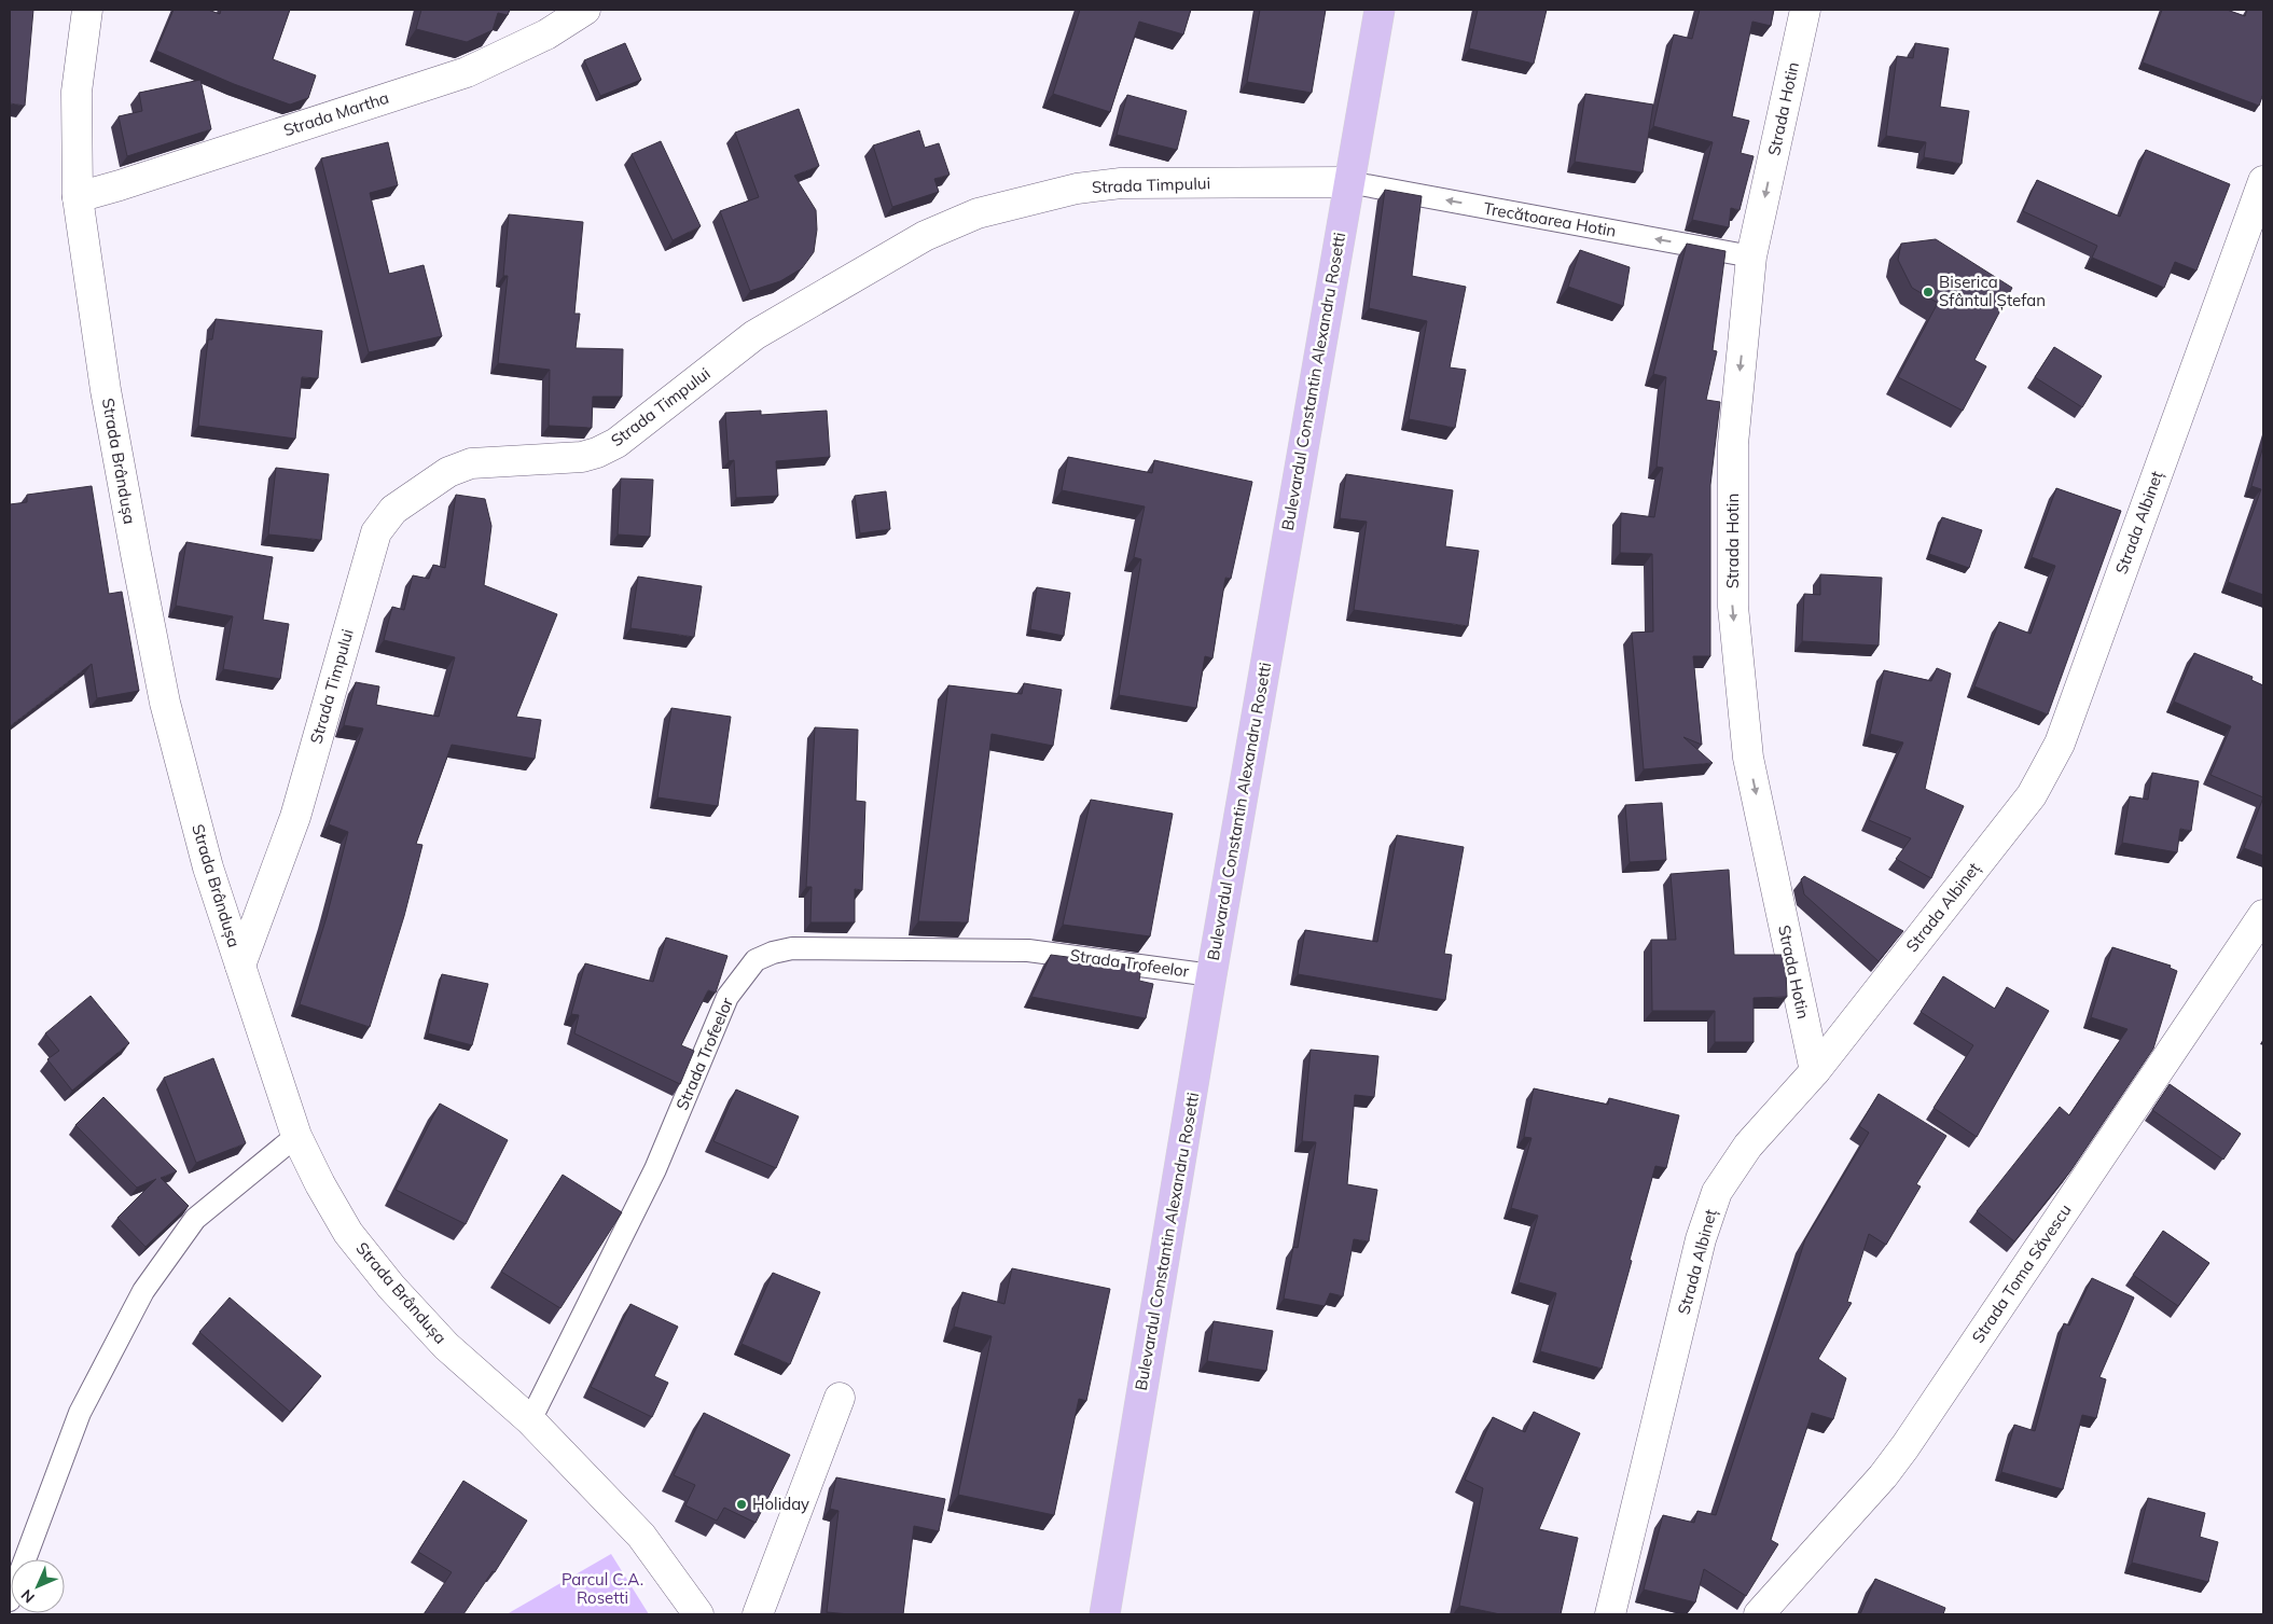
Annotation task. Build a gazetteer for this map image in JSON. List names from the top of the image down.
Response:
{
  "streets": {
    "main road": ["Bulevardul Constantin Alexandru Rosetti"],
    "street": [
      "Strada Hotin",
      "Strada Martha",
      "Strada Timpului",
      "Strada Brândușa",
      "Strada Albineț",
      "Strada Toma Săvescu"
    ],
    "lane": ["Trecătoarea Hotin", "Strada Trofeelor"]
  },
  "crossings": [
    ["Strada Hotin", "Trecătoarea Hotin"],
    ["Strada Hotin", "Strada Albineț"],
    ["Strada Martha", "Strada Brândușa"],
    ["Strada Timpului", "Trecătoarea Hotin"],
    ["Strada Timpului", "Bulevardul Constantin Alexandru Rosetti"],
    ["Strada Timpului", "Strada Brândușa"],
    ["Trecătoarea Hotin", "Bulevardul Constantin Alexandru Rosetti"],
    ["Bulevardul Constantin Alexandru Rosetti", "Strada Trofeelor"],
    ["Strada Brândușa", "Strada Trofeelor"]
  ],
  "one_way": ["Strada Hotin", "Trecătoarea Hotin"],
  "parks": ["Parcul C.A. Rosetti"],
  "places": ["Biserica Sfântul Ștefan", "Holiday"],
  "north": "bottom left"
}
